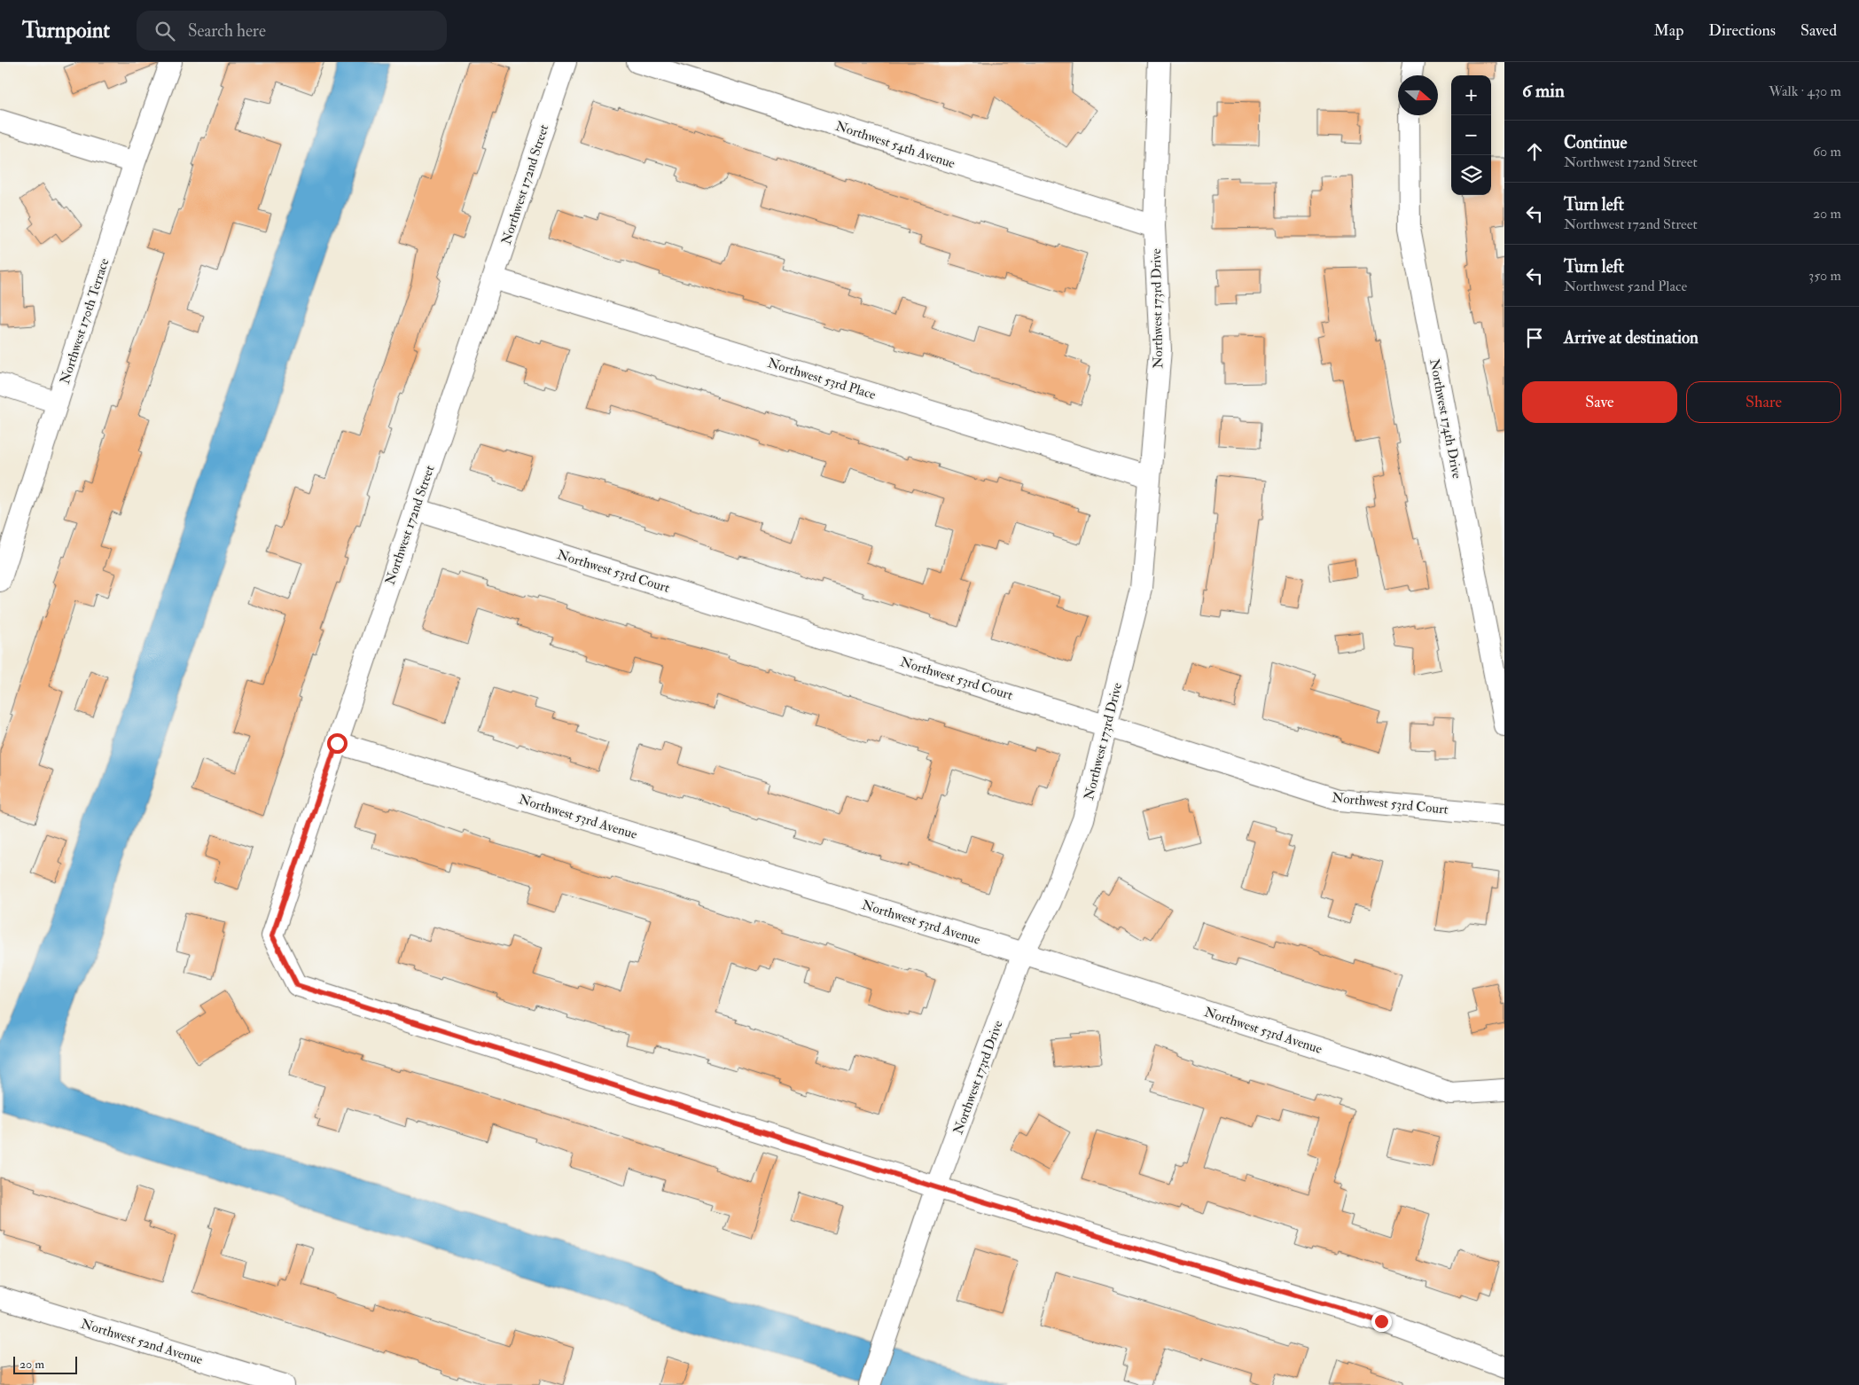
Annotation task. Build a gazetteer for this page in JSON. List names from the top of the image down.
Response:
{
  "streets": {
    "street": [
      "Northwest 54th Avenue",
      "Northwest 172nd Street",
      "Northwest 173rd Drive",
      "Northwest 170th Terrace",
      "Northwest 53rd Place",
      "Northwest 174th Drive",
      "Northwest 53rd Court",
      "Northwest 53rd Avenue",
      "Northwest 52nd Avenue"
    ]
  },
  "crossings": [
    ["Northwest 54th Avenue", "Northwest 173rd Drive"],
    ["Northwest 172nd Street", "Northwest 173rd Drive"],
    ["Northwest 172nd Street", "Northwest 53rd Place"],
    ["Northwest 172nd Street", "Northwest 53rd Court"],
    ["Northwest 172nd Street", "Northwest 53rd Avenue"],
    ["Northwest 173rd Drive", "Northwest 53rd Place"],
    ["Northwest 173rd Drive", "Northwest 53rd Court"],
    ["Northwest 173rd Drive", "Northwest 53rd Avenue"]
  ],
  "scale_bar": "20 m",
  "north": "right",
  "page": {
    "header": "Turnpoint",
    "search": "Search here",
    "nav": ["Map", "Directions", "Saved"],
    "heading": ["6 min", "Walk · 430 m"],
    "map_buttons": ["+", "−"],
    "list": [
      ["Continue", "Northwest 172nd Street", "60 m"],
      ["Turn left", "Northwest 172nd Street", "20 m"],
      ["Turn left", "Northwest 52nd Place", "350 m"],
      "Arrive at destination"
    ],
    "buttons": ["Save", "Share"],
    "scale": "20 m"
  }
}
